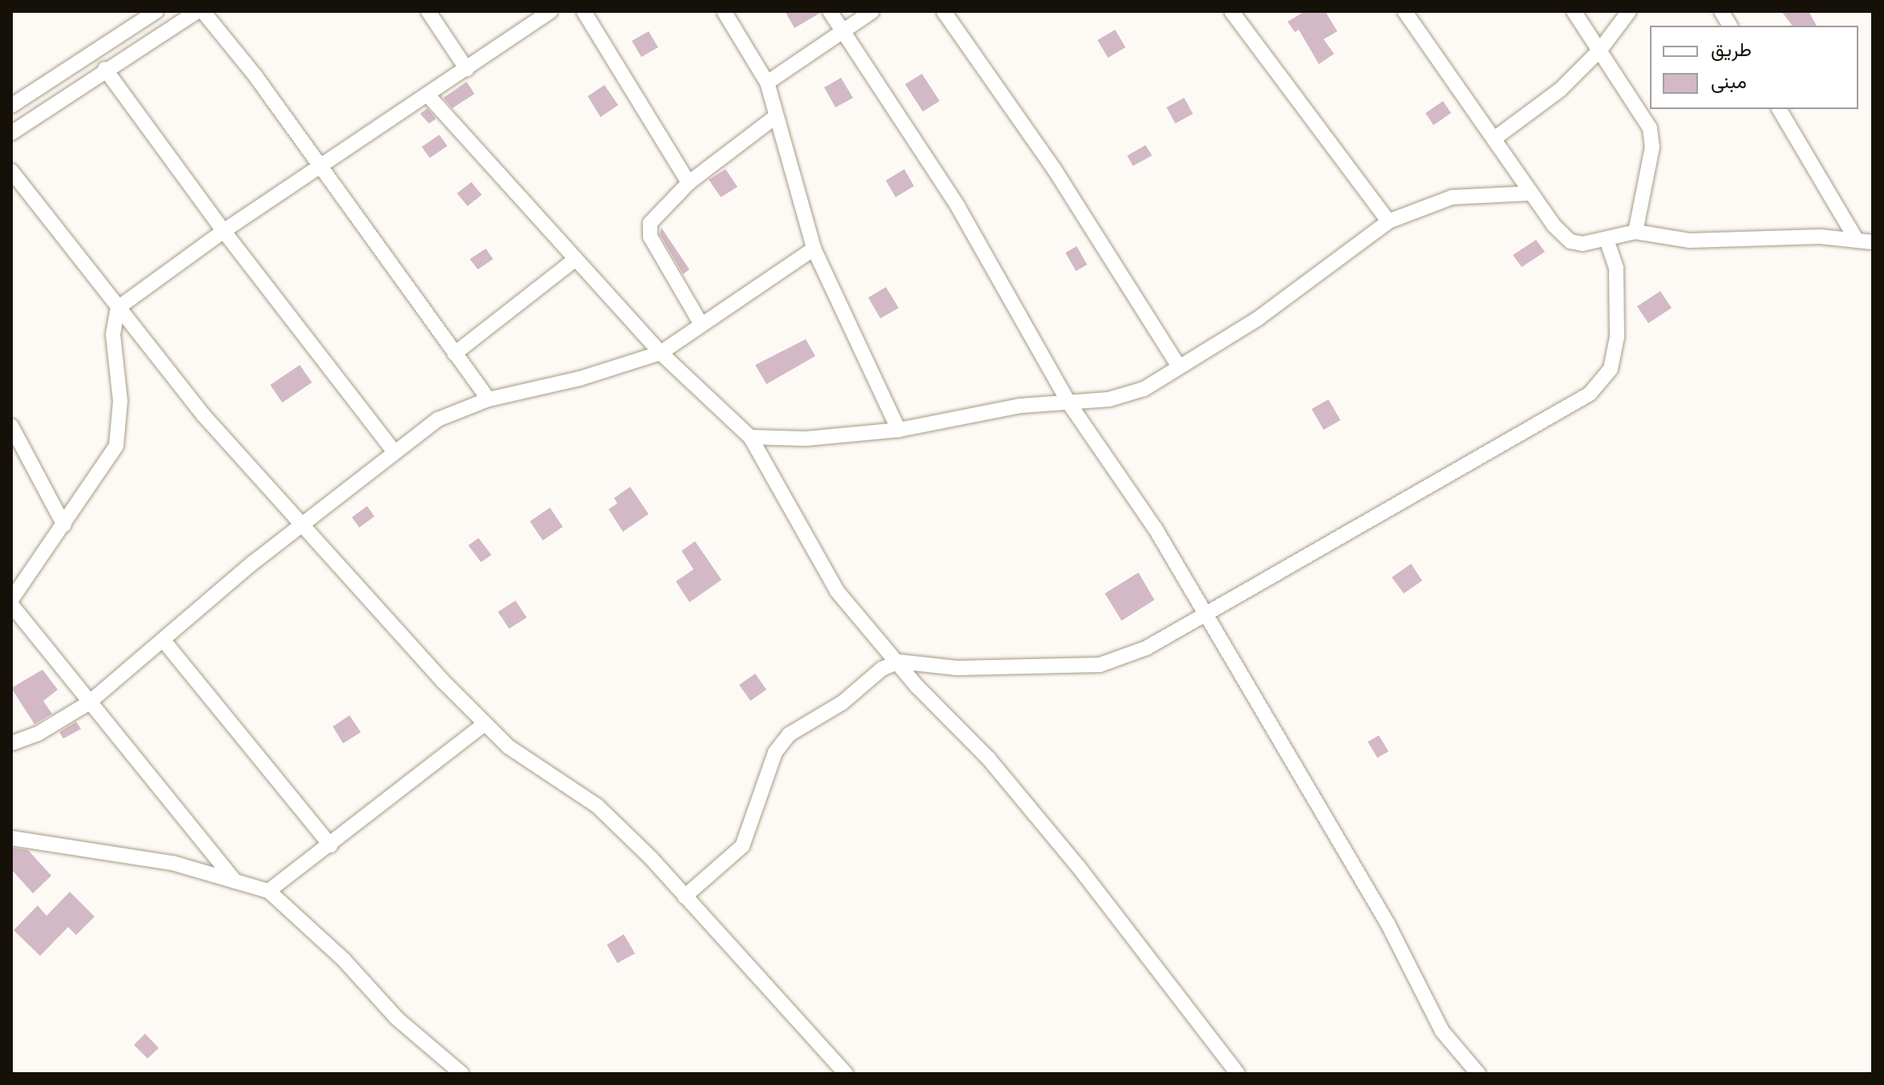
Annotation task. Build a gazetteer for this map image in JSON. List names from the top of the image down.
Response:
{
  "legend": ["طريق", "مبنى"]
}
